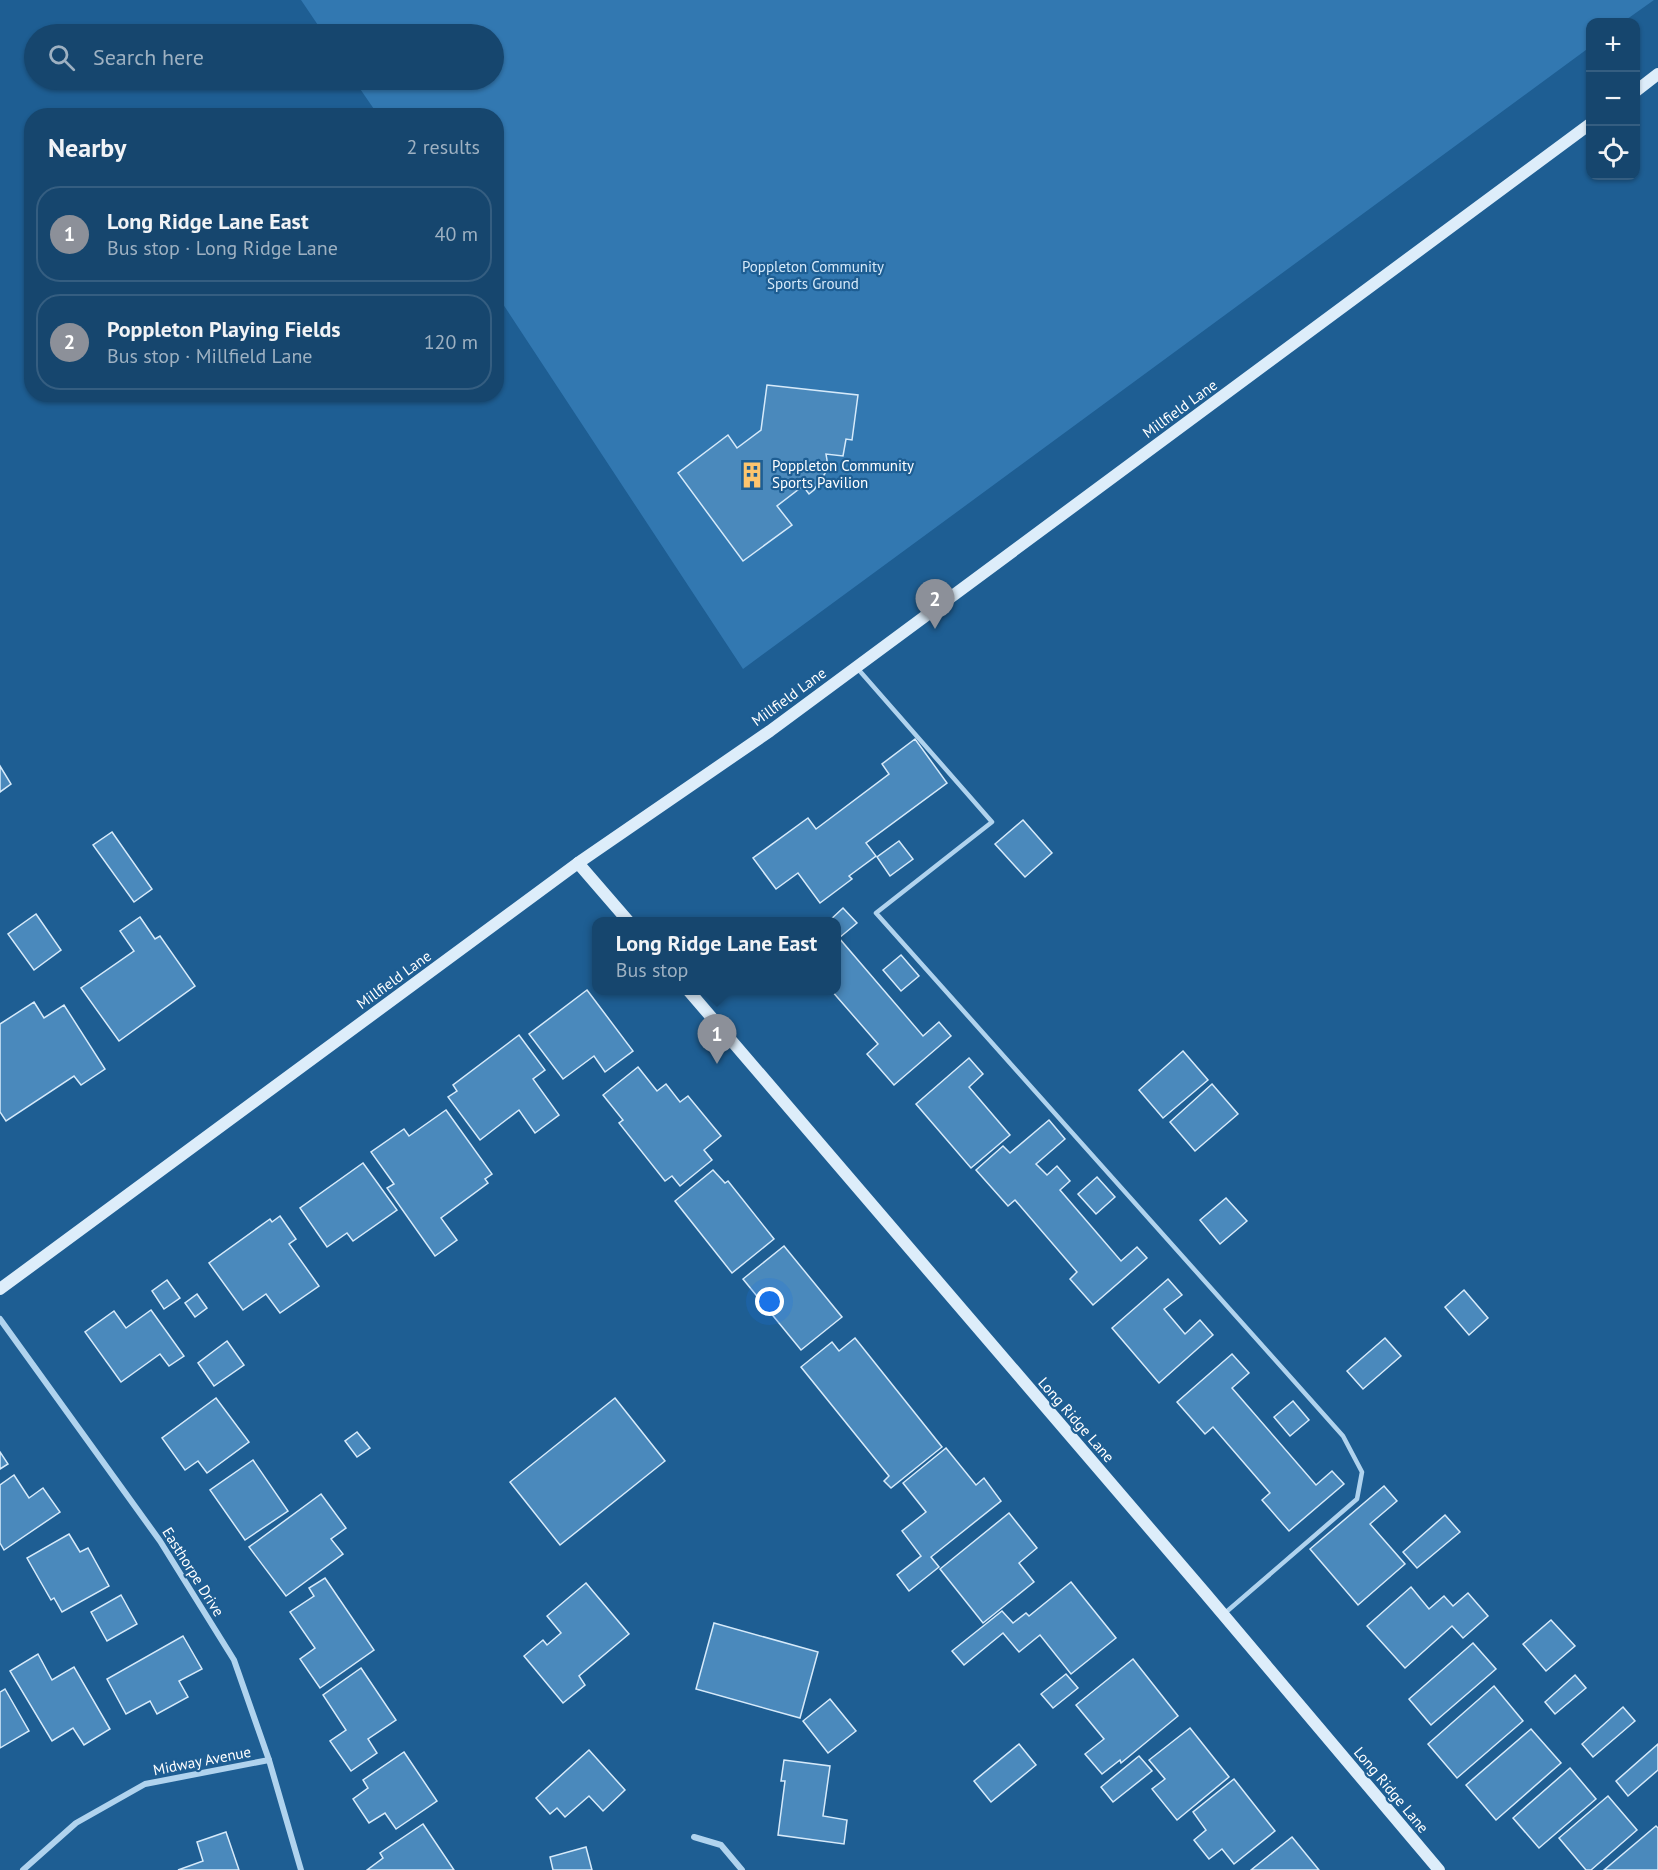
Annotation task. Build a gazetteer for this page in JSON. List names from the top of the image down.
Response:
{
  "streets": {
    "street": [
      "Millfield Lane",
      "Long Ridge Lane",
      "Easthorpe Drive",
      "Midway Avenue"
    ]
  },
  "crossings": [
    ["Easthorpe Drive", "Midway Avenue"]
  ],
  "parks": ["Poppleton Community Sports Ground"],
  "places": {
    "building": ["Poppleton Community Sports Pavilion"]
  },
  "page": {
    "map_buttons": ["+", "−"],
    "search": "Search here",
    "heading": ["Nearby", "2 results"],
    "list": [
      {
        "mark": "1",
        "name": "Long Ridge Lane East",
        "note": "Bus stop · Long Ridge Lane",
        "value": "40 m"
      },
      {
        "mark": "2",
        "name": "Poppleton Playing Fields",
        "note": "Bus stop · Millfield Lane",
        "value": "120 m"
      }
    ],
    "pins": ["2", "1"],
    "popup": ["Long Ridge Lane East", "Bus stop"]
  }
}
